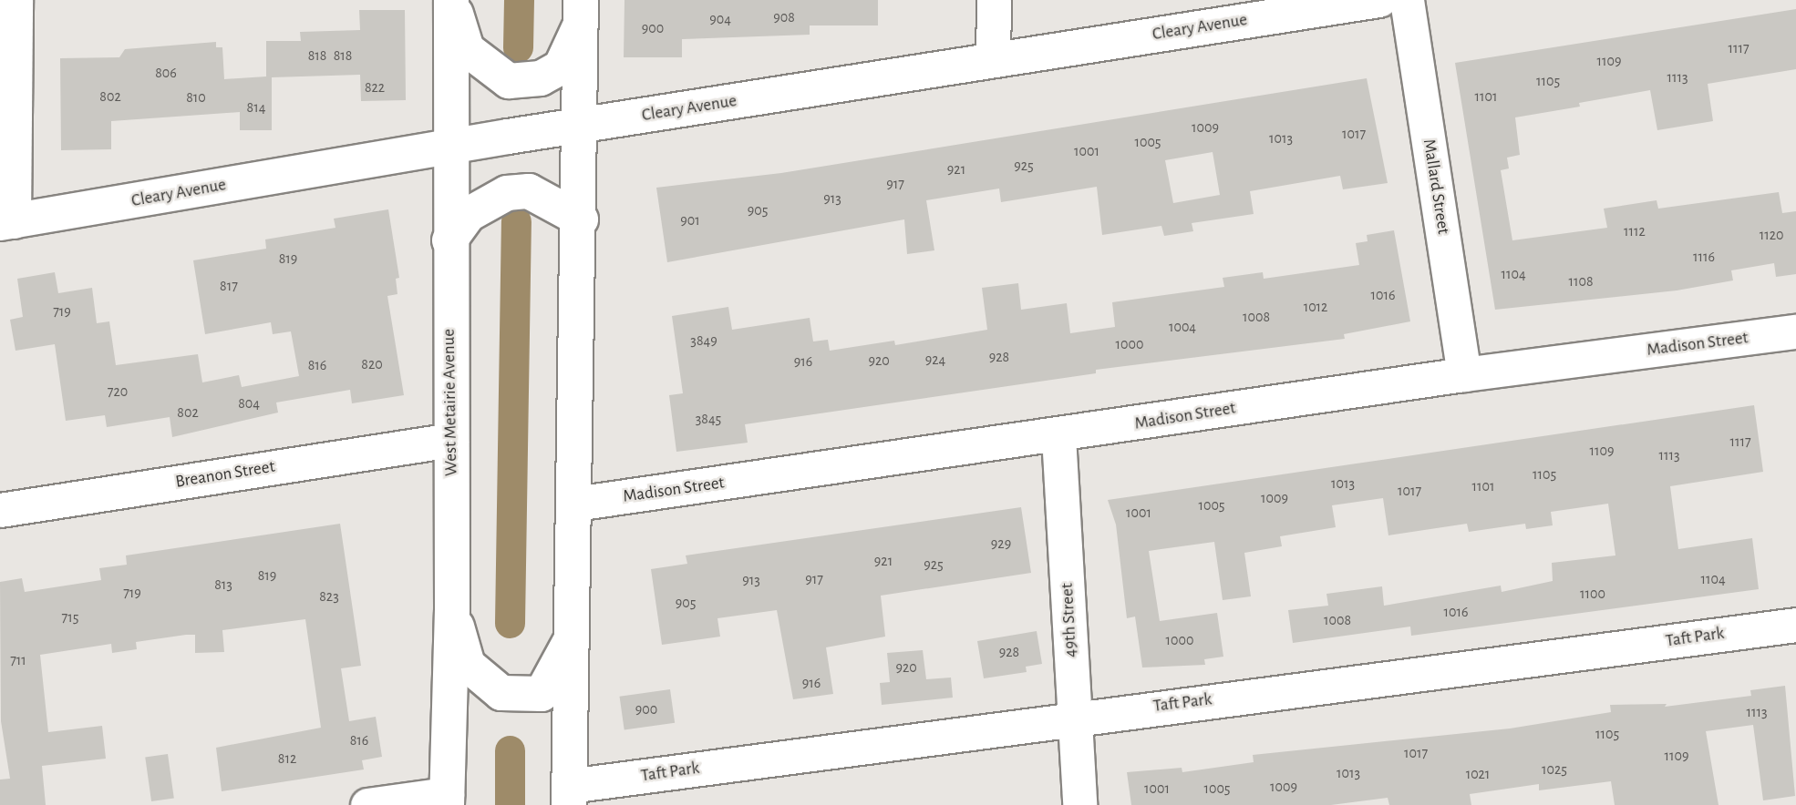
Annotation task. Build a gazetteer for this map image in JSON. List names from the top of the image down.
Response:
{
  "streets": {
    "main road": ["Cleary Avenue", "West Metairie Avenue"],
    "street": [
      "Mallard Street",
      "Madison Street",
      "Breanon Street",
      "49th Street",
      "Taft Park"
    ]
  },
  "crossings": [
    ["Cleary Avenue", "West Metairie Avenue"],
    ["Mallard Street", "Madison Street"],
    ["Madison Street", "49th Street"],
    ["West Metairie Avenue", "Breanon Street"],
    ["49th Street", "Taft Park"]
  ],
  "house_numbers": [
    "908",
    "904",
    "900",
    "1117",
    "818",
    "818",
    "1109",
    "806",
    "1113",
    "1105",
    "822",
    "802",
    "1101",
    "810",
    "814",
    "1009",
    "1017",
    "1013",
    "1005",
    "1001",
    "925",
    "921",
    "917",
    "913",
    "905",
    "901",
    "1112",
    "1120",
    "1116",
    "819",
    "1104",
    "1108",
    "817",
    "1016",
    "1012",
    "719",
    "1008",
    "1004",
    "3849",
    "1000",
    "928",
    "924",
    "920",
    "916",
    "820",
    "816",
    "720",
    "804",
    "802",
    "3845",
    "1117",
    "1109",
    "1113",
    "1105",
    "1013",
    "1101",
    "1017",
    "1009",
    "1005",
    "1001",
    "929",
    "921",
    "925",
    "819",
    "917",
    "1104",
    "913",
    "813",
    "719",
    "1100",
    "823",
    "905",
    "1016",
    "715",
    "1008",
    "1000",
    "928",
    "711",
    "920",
    "916",
    "900",
    "1113",
    "1105",
    "816",
    "1017",
    "1109",
    "812",
    "1025",
    "1013",
    "1021",
    "1009",
    "1001",
    "1005"
  ]
}
